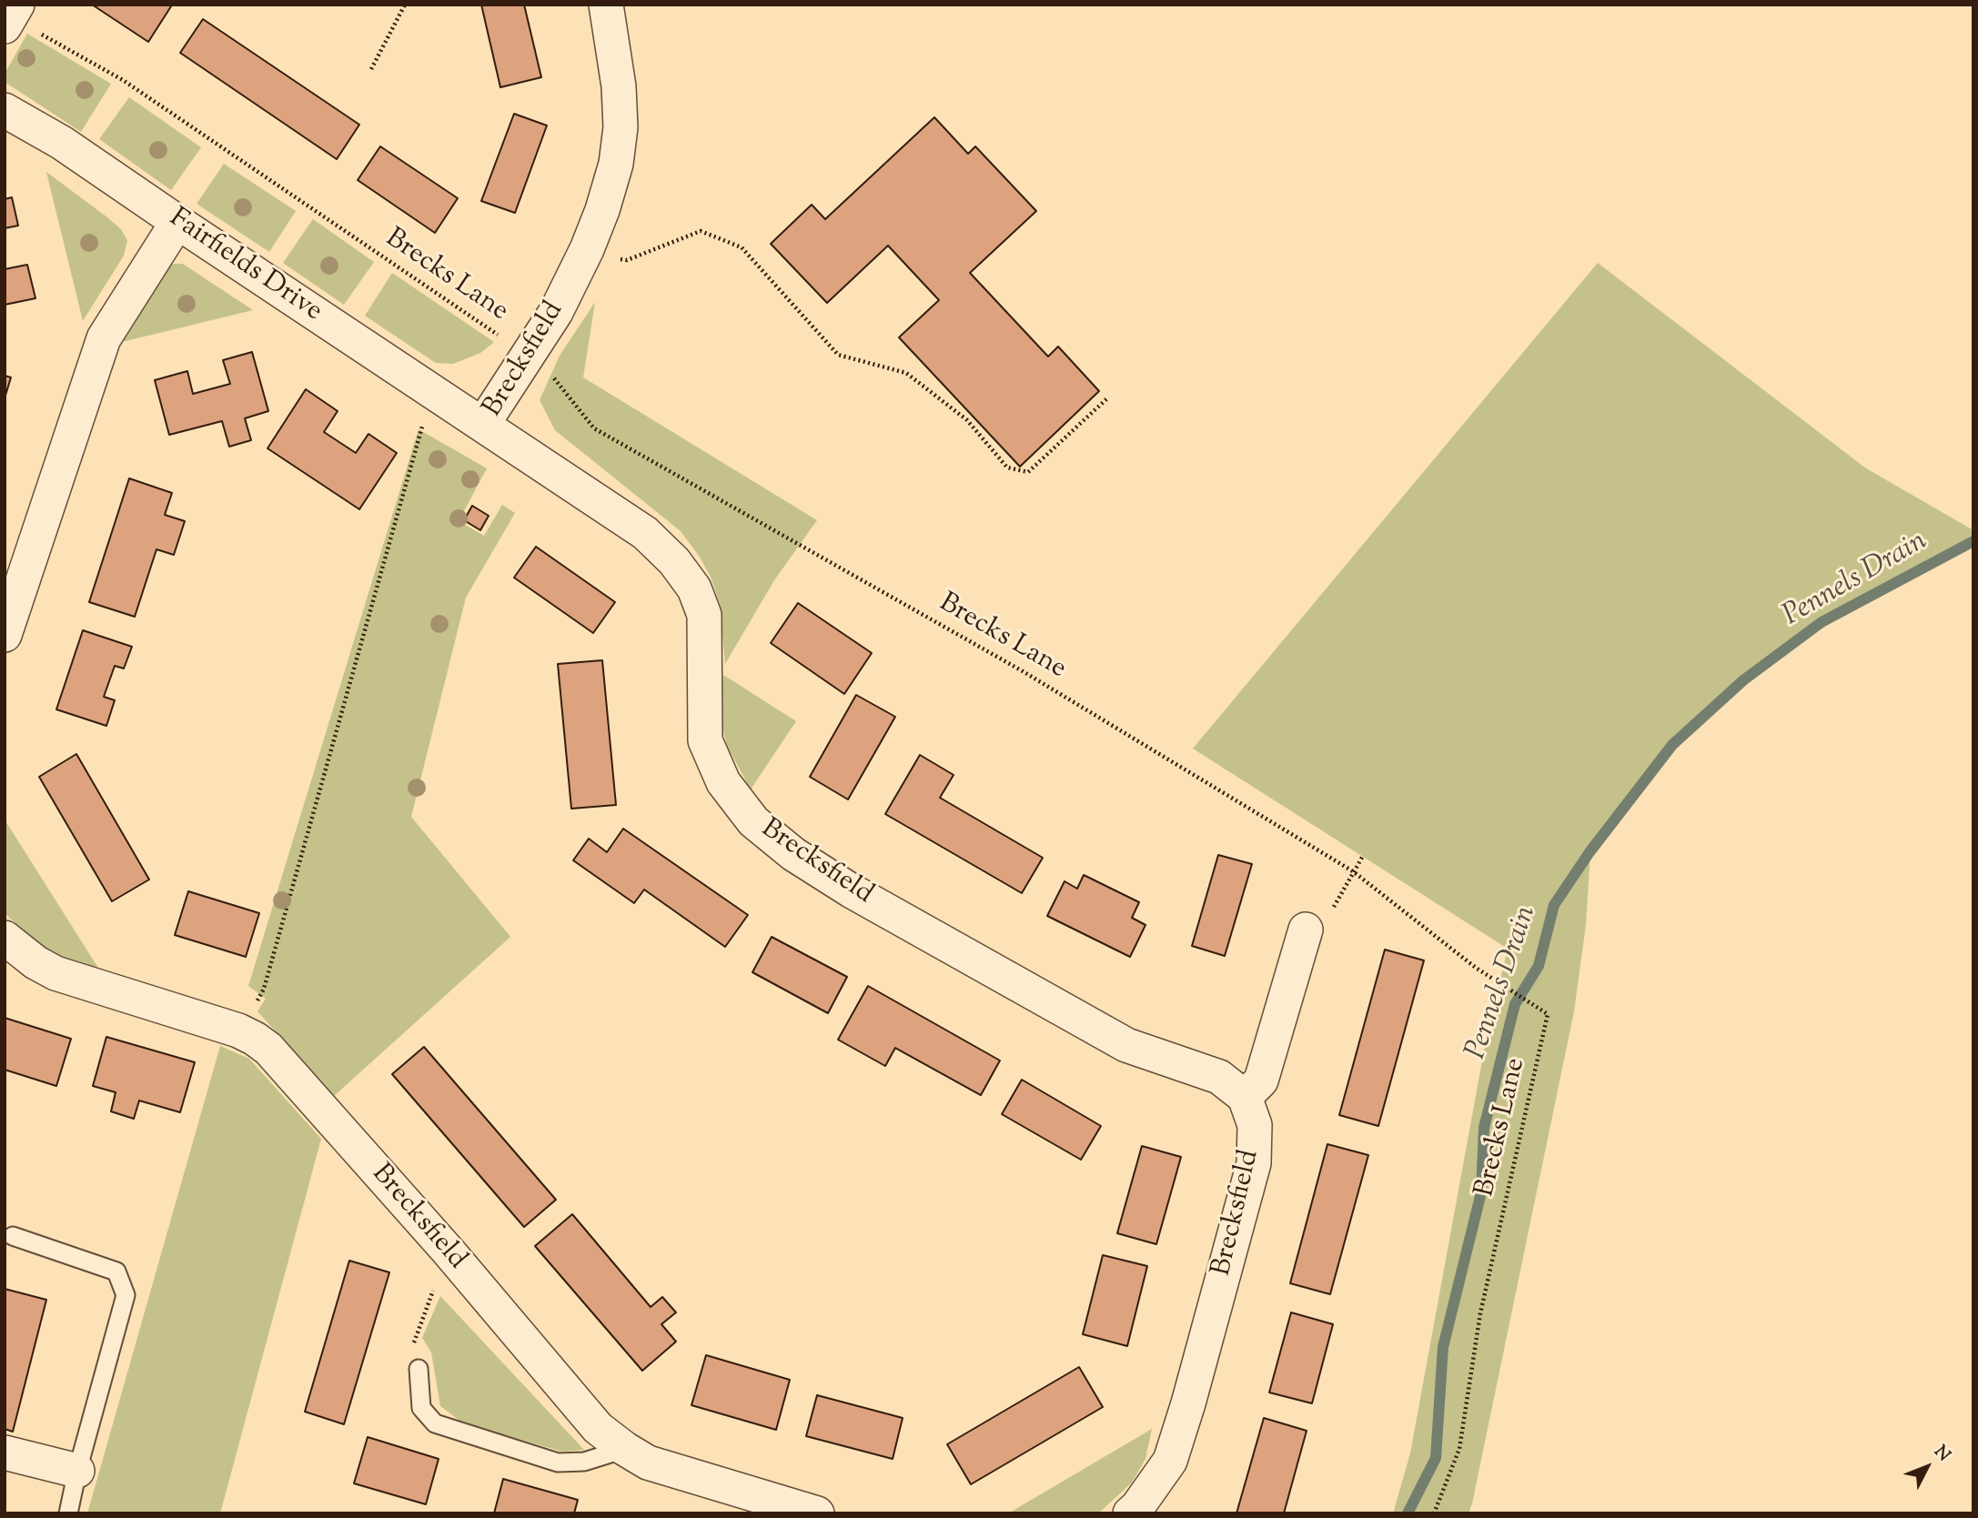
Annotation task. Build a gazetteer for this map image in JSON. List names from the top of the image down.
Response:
{
  "streets": {
    "street": ["Fairfields Drive", "Brecksfield"],
    "path": ["Brecks Lane"]
  },
  "crossings": [
    ["Fairfields Drive", "Brecksfield"],
    ["Brecks Lane", "Brecksfield"]
  ],
  "water": ["Pennels Drain"],
  "north": "top right"
}
